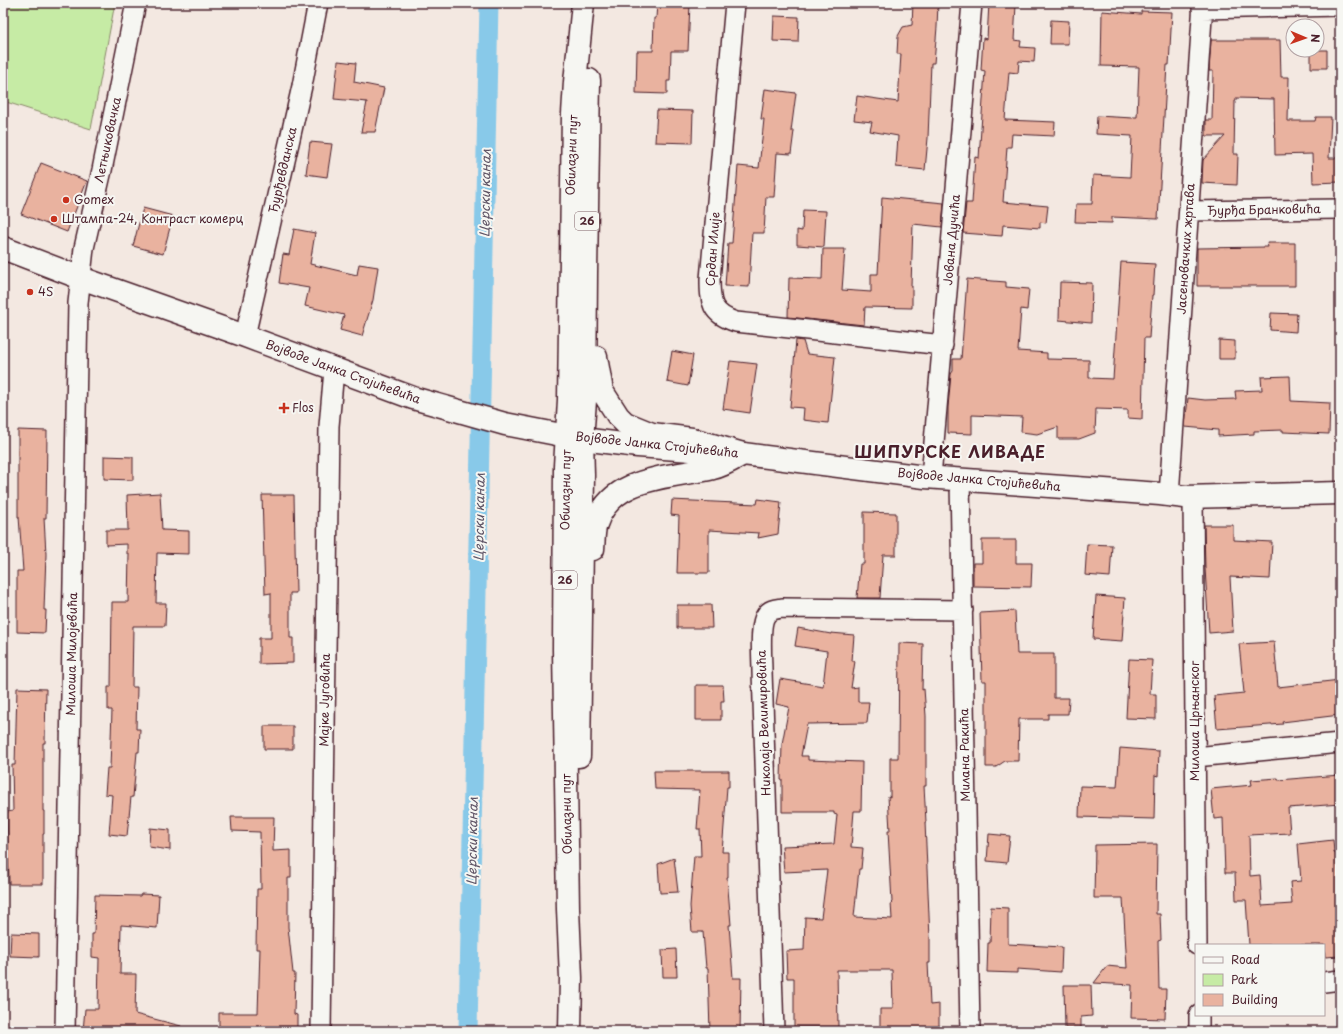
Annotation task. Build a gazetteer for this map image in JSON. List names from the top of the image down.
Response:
{
  "streets": {
    "main road": ["Обилазни пут", "26", "Војводе Јанка Стојићевића"],
    "street": [
      "Летњиковачка",
      "Ђурђевданска",
      "Ђурђа Бранковића",
      "Јована Дучића",
      "Срдан Илије",
      "Јасеновачких жртава",
      "Милоша Милојевића",
      "Мајке Југовића",
      "Милоша Црњанског",
      "Николаја Велимировића",
      "Милана Ракића"
    ]
  },
  "crossings": [
    ["Летњиковачка", "Војводе Јанка Стојићевића"],
    ["Летњиковачка", "Милоша Милојевића"],
    ["Обилазни пут", "Војводе Јанка Стојићевића"],
    ["Ђурђевданска", "Војводе Јанка Стојићевића"],
    ["Ђурђа Бранковића", "Јасеновачких жртава"],
    ["Јована Дучића", "Срдан Илије"],
    ["Јована Дучића", "Војводе Јанка Стојићевића"],
    ["Јасеновачких жртава", "Војводе Јанка Стојићевића"],
    ["Војводе Јанка Стојићевића", "Милоша Милојевића"],
    ["Војводе Јанка Стојићевића", "Мајке Југовића"],
    ["Војводе Јанка Стојићевића", "Милоша Црњанског"],
    ["Војводе Јанка Стојићевића", "Милана Ракића"],
    ["Николаја Велимировића", "Милана Ракића"]
  ],
  "districts": ["ШИПУРСКЕ ЛИВАДЕ"],
  "water": ["Церски канал"],
  "places": {
    "other": ["Gomex", "Штампа-24, Контраст комерц", "4S"],
    "health": ["Flos"]
  },
  "legend": ["Road", "Park", "Building"],
  "north": "right"
}
